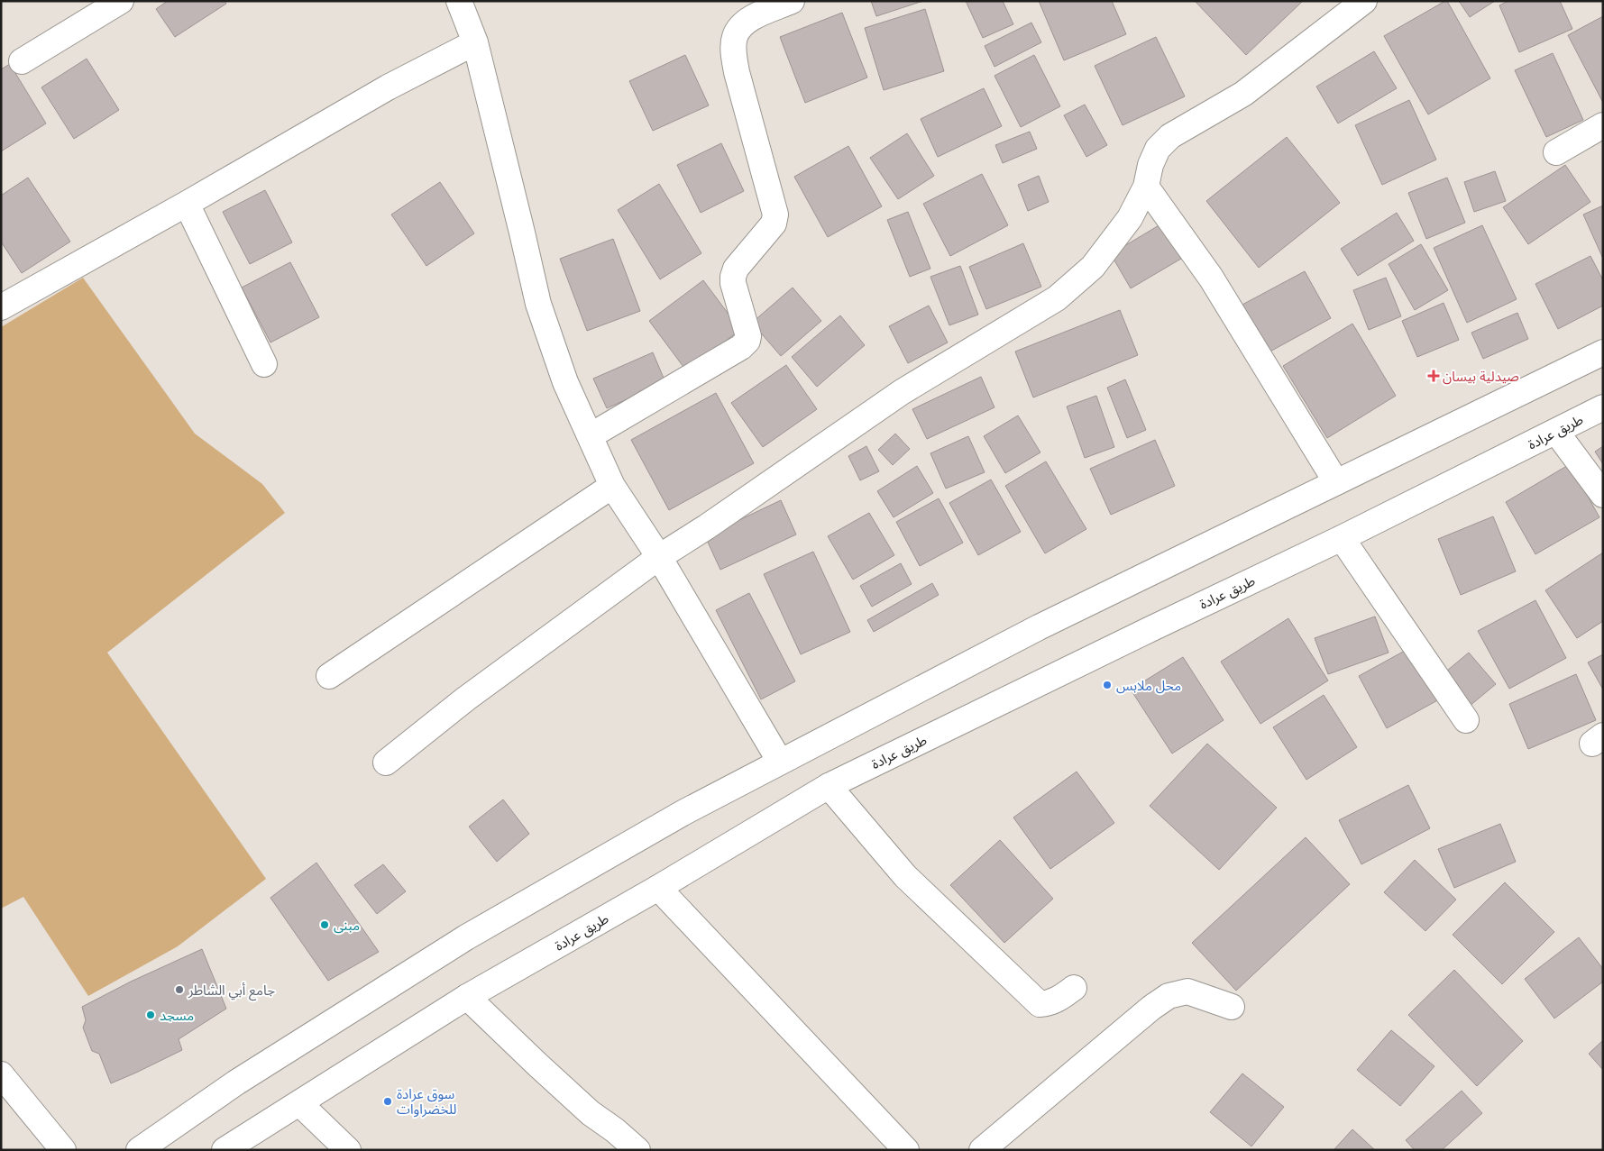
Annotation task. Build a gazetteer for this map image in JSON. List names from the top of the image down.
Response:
{
  "streets": {
    "street": ["طريق عرادة"]
  },
  "places": {
    "health": ["صيدلية بيسان"],
    "other": [
      "محل ملابس",
      "مبنى",
      "جامع أبي الشاطر",
      "مسجد",
      "سوق عرادة للخضراوات"
    ]
  }
}
